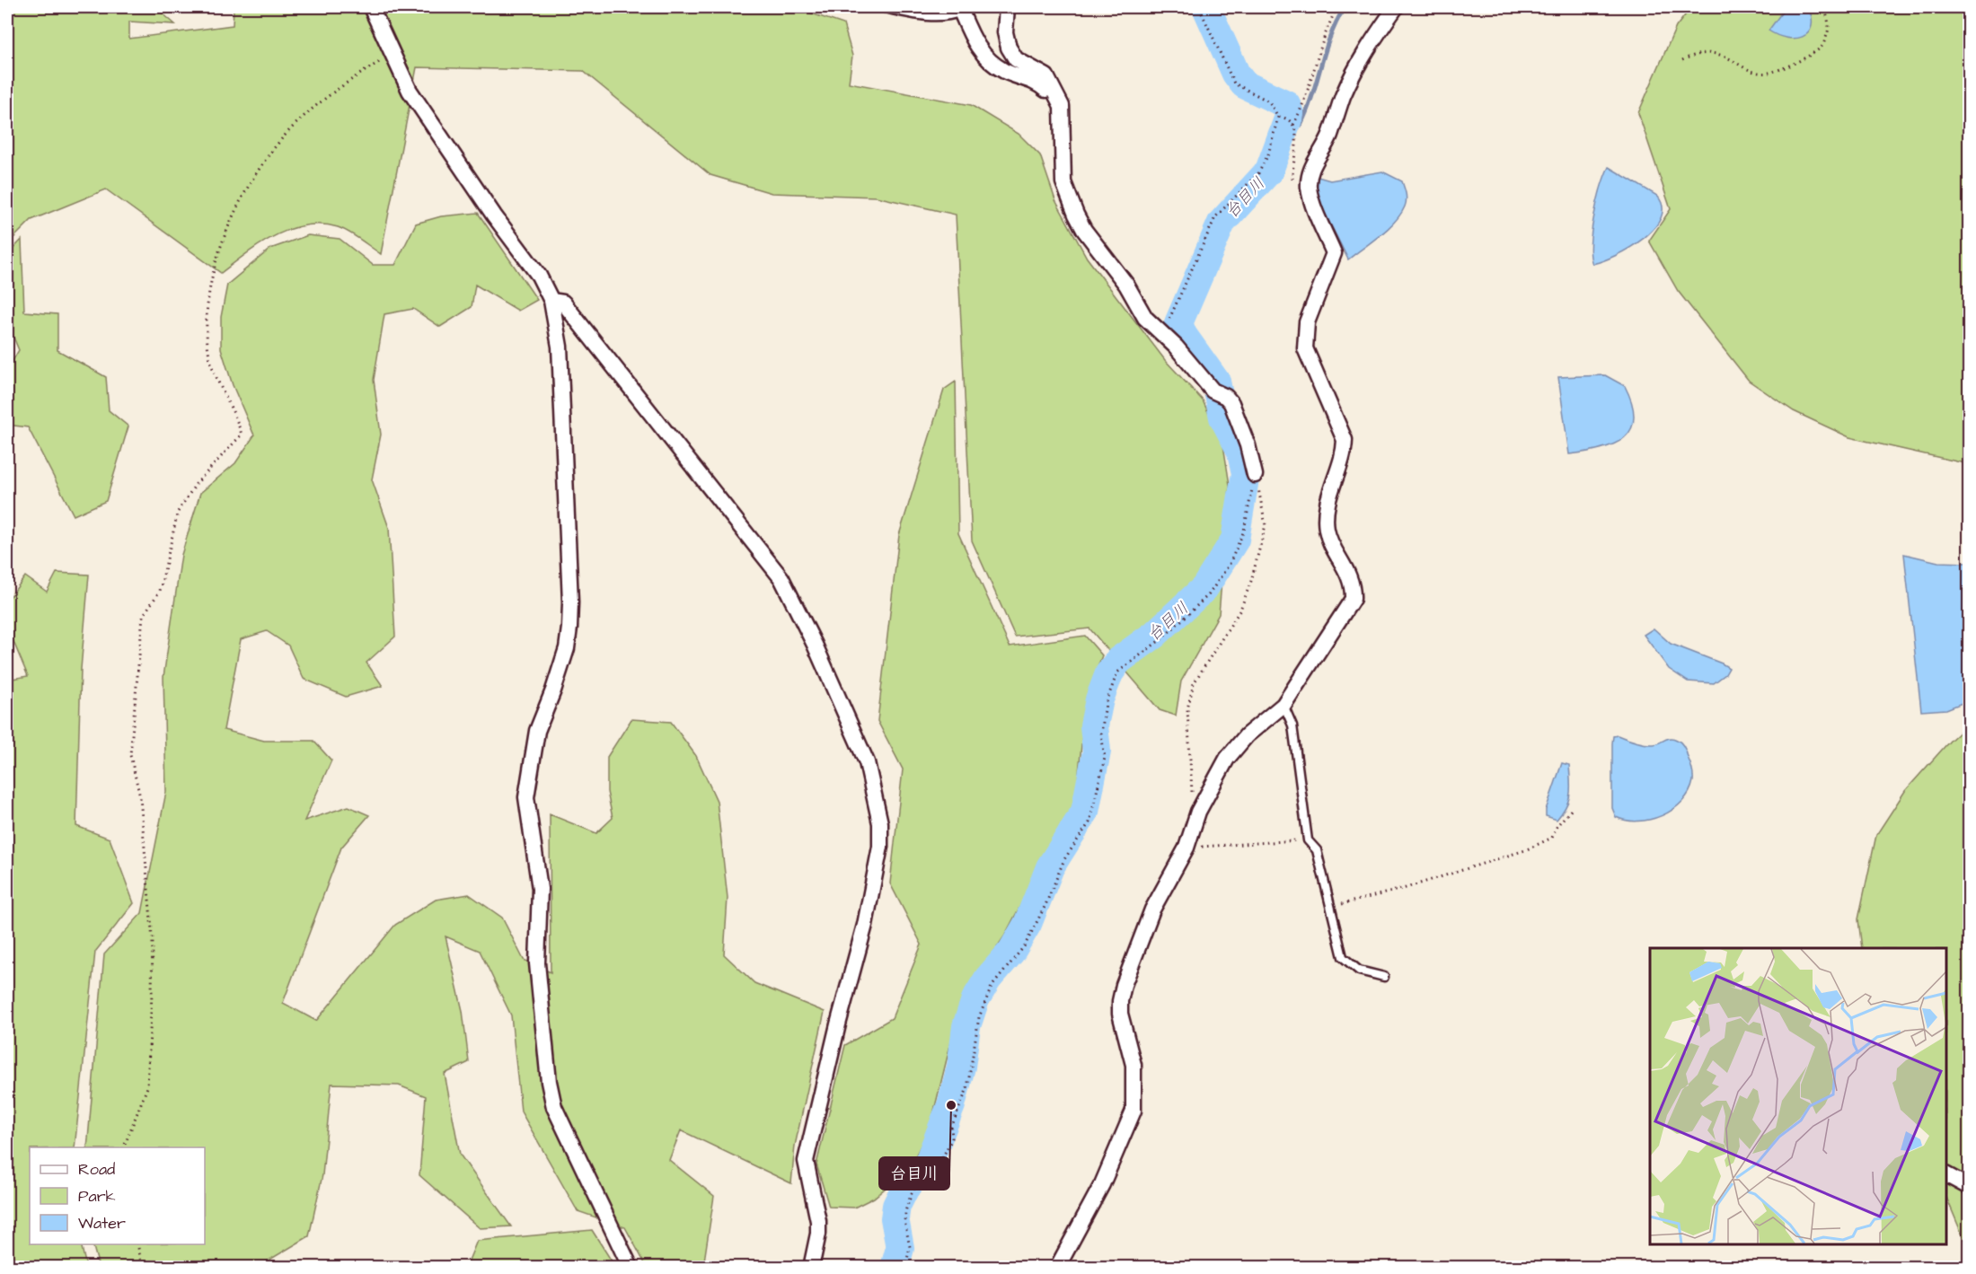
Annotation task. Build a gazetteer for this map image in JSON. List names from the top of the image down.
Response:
{
  "water": ["台目川"],
  "places": ["台目川"],
  "legend": ["Road", "Park", "Water"]
}
